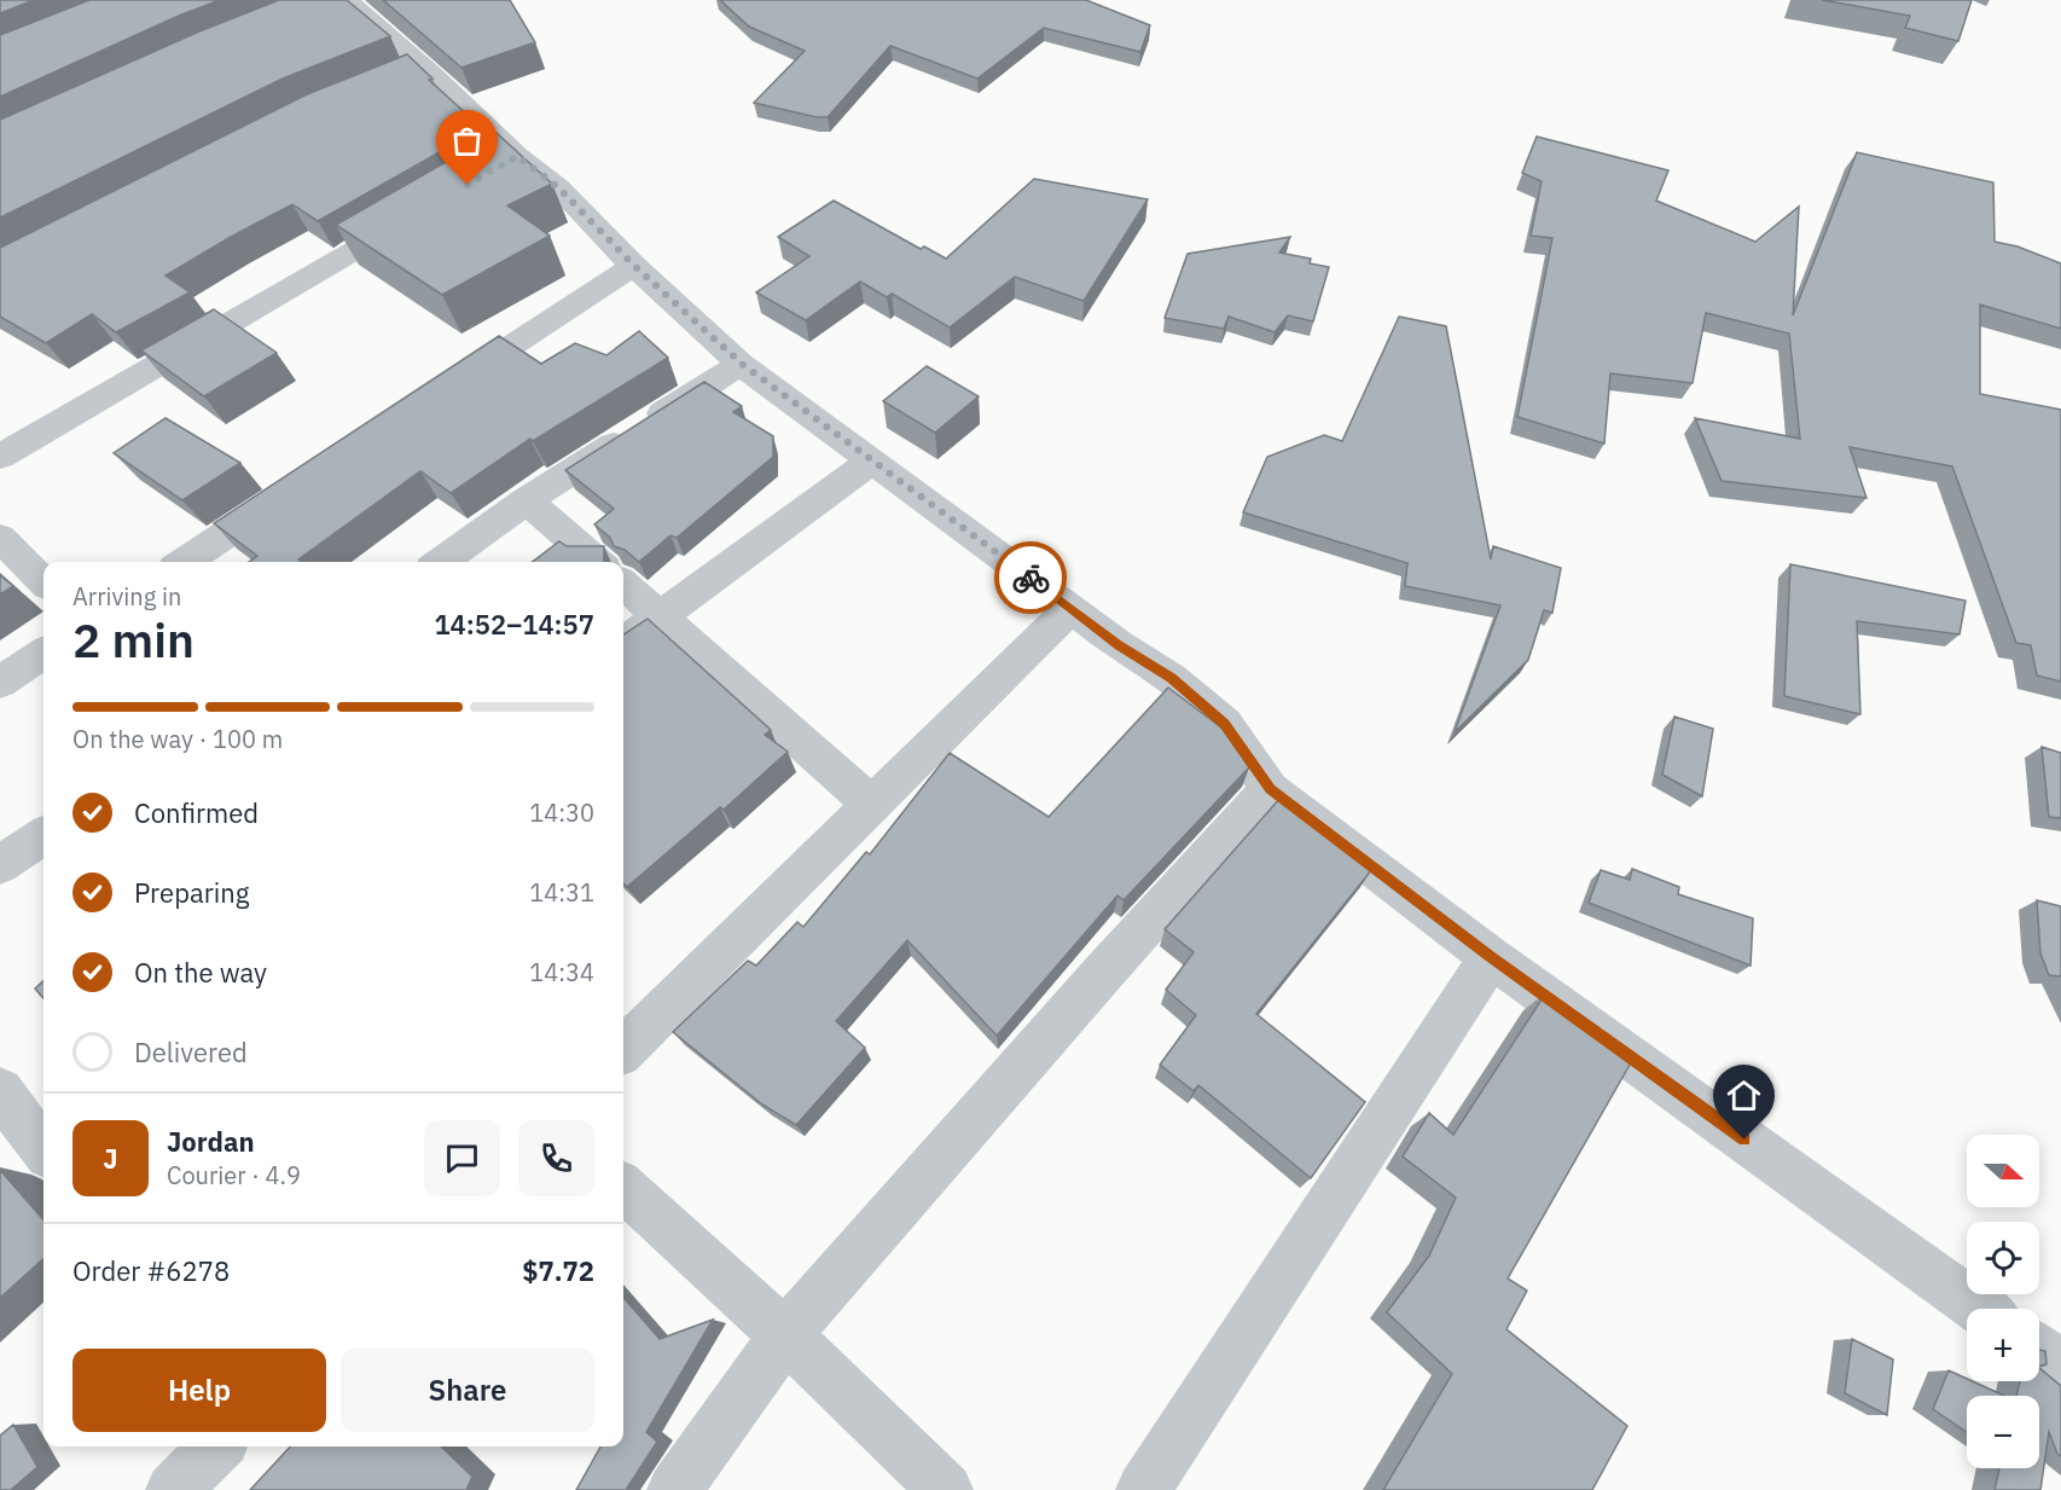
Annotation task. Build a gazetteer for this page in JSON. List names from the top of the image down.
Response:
{
  "north": "right",
  "page": {
    "heading": ["2 min", "Arriving in", "14:52–14:57"],
    "panel": [
      "Jordan",
      "Courier · 4.9",
      "Order #6278",
      "$7.72"
    ],
    "bar": "On the way · 100 m",
    "list": [
      ["Confirmed", "14:30"],
      ["Preparing", "14:31"],
      ["On the way", "14:34"],
      "Delivered"
    ],
    "round": "J",
    "map_buttons": ["+", "−"],
    "buttons": ["Help", "Share"]
  }
}
